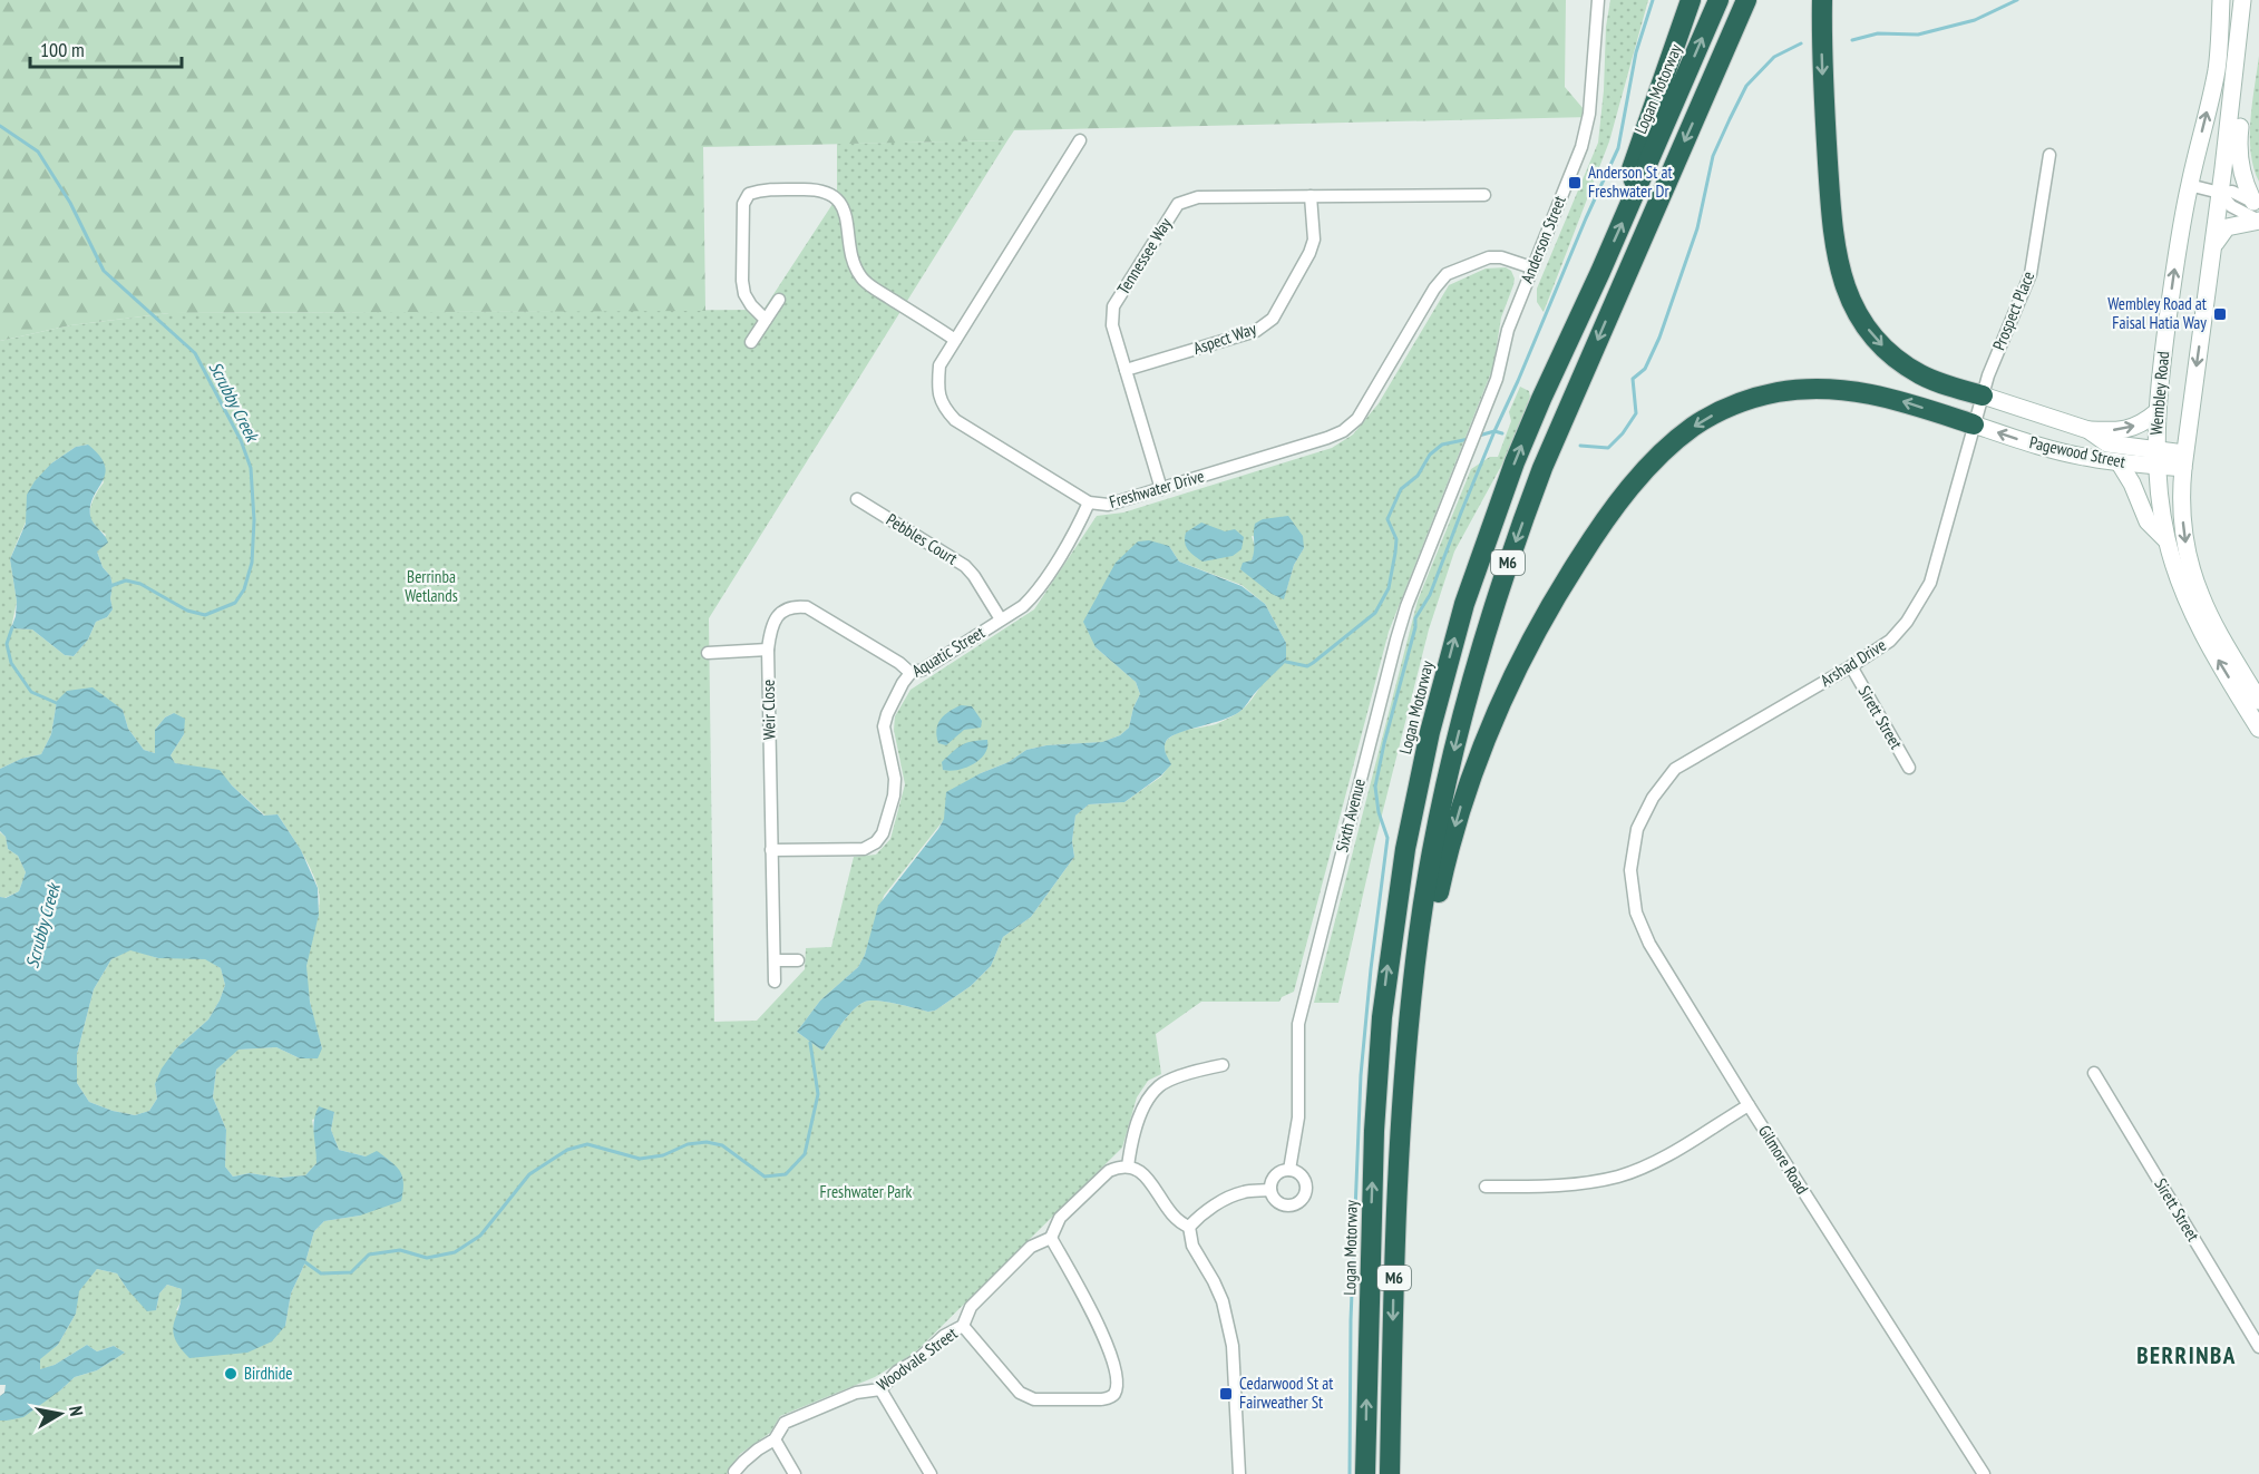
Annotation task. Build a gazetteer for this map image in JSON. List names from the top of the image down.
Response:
{
  "streets": {
    "highway": ["Logan Motorway", "M6"],
    "main road": ["Wembley Road", "Pagewood Street"],
    "street": [
      "Anderson Street",
      "Tennessee Way",
      "Prospect Place",
      "Aspect Way",
      "Freshwater Drive",
      "Pebbles Court",
      "Aquatic Street",
      "Arshad Drive",
      "Weir Close",
      "Sirett Street",
      "Sixth Avenue",
      "Gilmore Road",
      "Woodvale Street"
    ]
  },
  "crossings": [
    ["Anderson Street", "Freshwater Drive"],
    ["Anderson Street", "Sixth Avenue"],
    ["Tennessee Way", "Aspect Way"],
    ["Tennessee Way", "Freshwater Drive"],
    ["Prospect Place", "Pagewood Street"],
    ["Prospect Place", "Arshad Drive"],
    ["Wembley Road", "Pagewood Street"],
    ["Pagewood Street", "Arshad Drive"],
    ["Freshwater Drive", "Aquatic Street"],
    ["Pebbles Court", "Aquatic Street"],
    ["Aquatic Street", "Weir Close"],
    ["Arshad Drive", "Sirett Street"],
    ["Arshad Drive", "Gilmore Road"]
  ],
  "districts": ["BERRINBA"],
  "water": ["Scrubby Creek"],
  "parks": ["Berrinba Wetlands", "Freshwater Park"],
  "places": {
    "transit": ["Anderson St at Freshwater Dr", "Wembley Road at Faisal Hatia Way", "Cedarwood St at Fairweather St"],
    "other": ["Birdhide"]
  },
  "scale_bar": "100 m",
  "north": "right"
}
